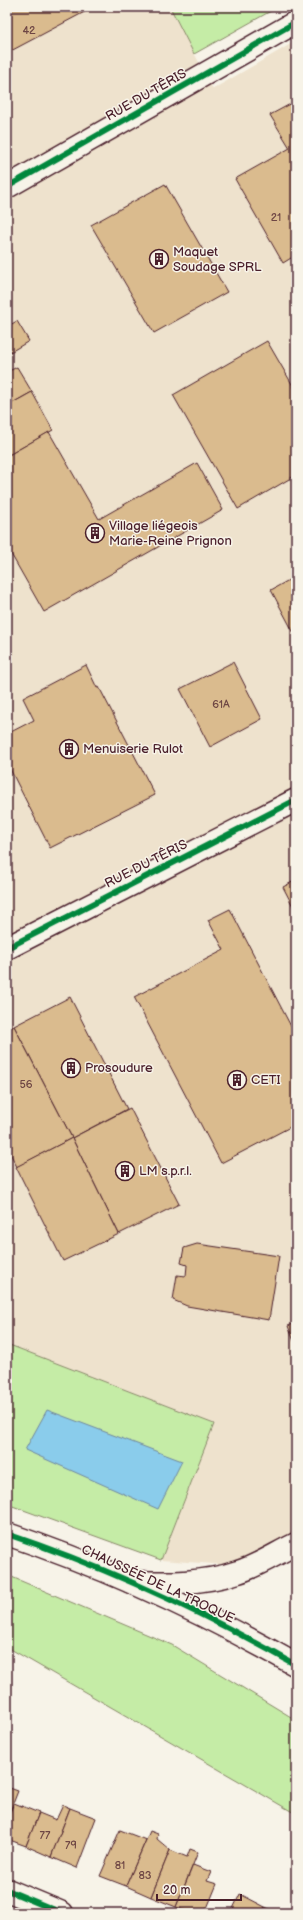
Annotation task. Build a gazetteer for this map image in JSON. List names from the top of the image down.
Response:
{
  "streets": {
    "street": ["RUE DU TÊRIS", "CHAUSSÉE DE LA TROQUE"]
  },
  "places": {
    "building": [
      "Maquet Soudage SPRL",
      "Village liégeois Marie-Reine Prignon",
      "Menuiserie Rulot",
      "Prosoudure",
      "CETI",
      "LM s.p.r.l."
    ]
  },
  "house_numbers": [
    "42",
    "21",
    "61A",
    "56",
    "77",
    "79",
    "81",
    "83"
  ],
  "scale_bar": "20 m"
}
